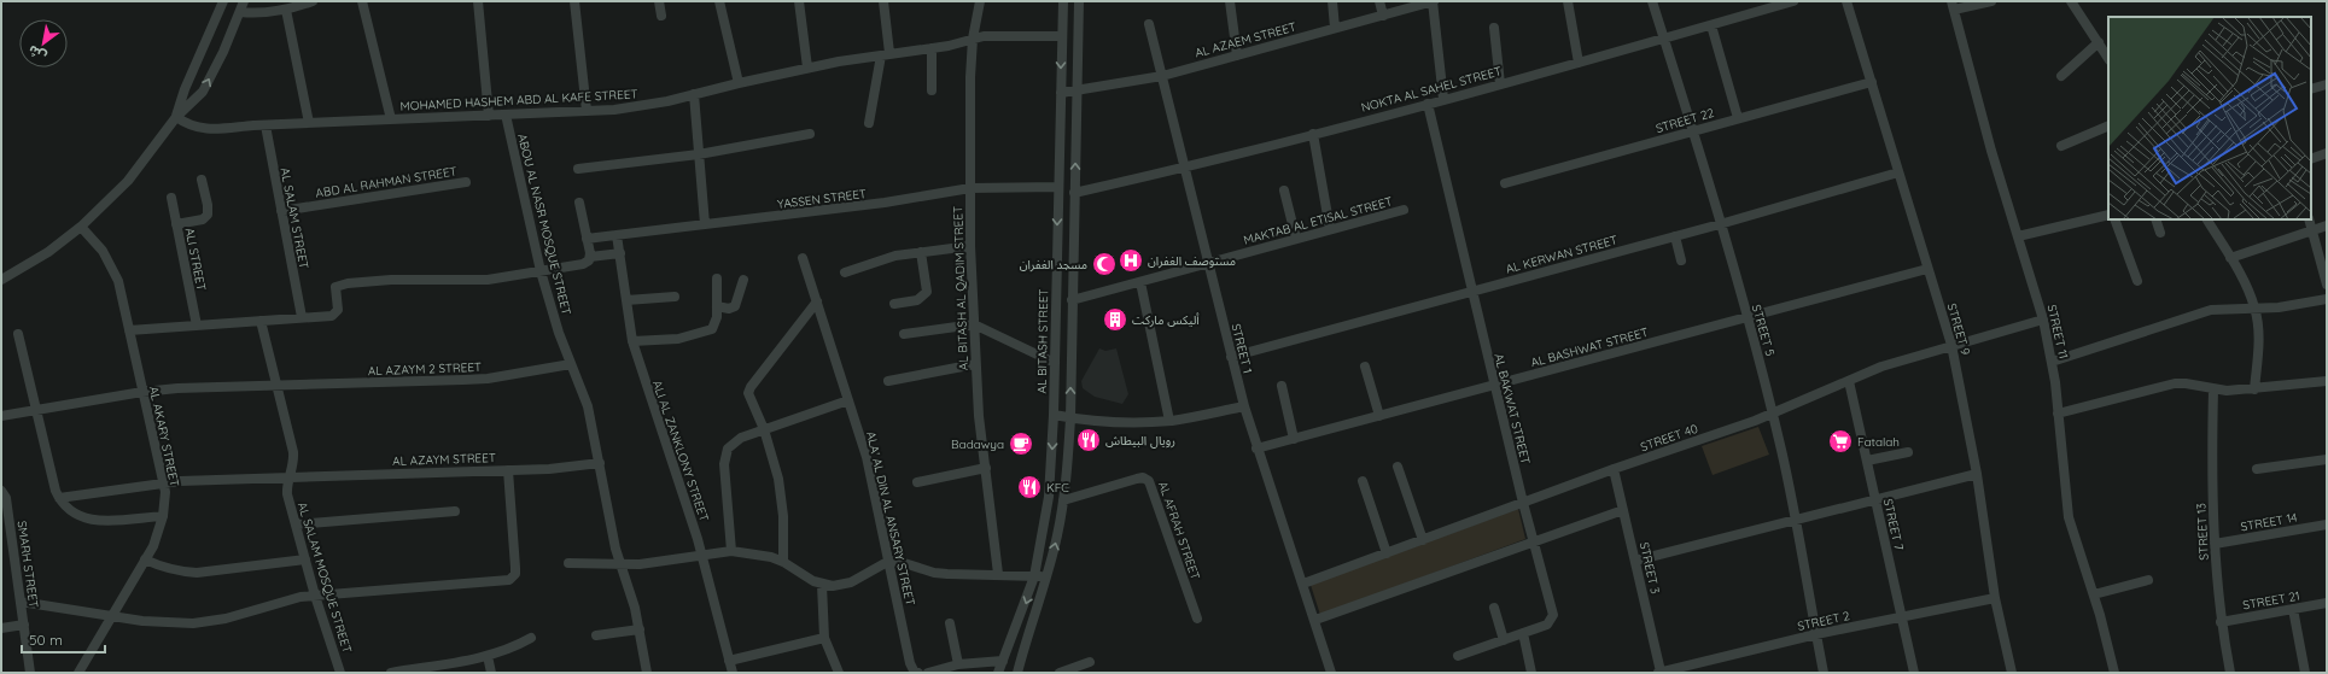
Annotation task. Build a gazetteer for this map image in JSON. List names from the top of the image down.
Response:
{
  "streets": {
    "street": [
      "AL AZAEM STREET",
      "NOKTA AL SAHEL STREET",
      "MOHAMED HASHEM ABD AL KAFE STREET",
      "STREET 22",
      "ABD AL RAHMAN STREET",
      "YASSEN STREET",
      "AL SALAM STREET",
      "MAKTAB AL ETISAL STREET",
      "ABOU AL NASR MOSQUE STREET",
      "AL KERWAN STREET",
      "ALI STREET",
      "AL BITASH AL QADIM STREET",
      "STREET 9",
      "STREET 5",
      "STREET 11",
      "AL BITASH STREET",
      "AL BASHWAT STREET",
      "STREET 1",
      "AL AZAYM 2 STREET",
      "AL BAKWAT STREET",
      "AL AKARY STREET",
      "STREET 40",
      "ALI AL ZANKLONY STREET",
      "AL AZAYM STREET",
      "ALA' AL DIN AL ANSARY STREET",
      "STREET 14",
      "STREET 7",
      "AL AFRAH STREET",
      "STREET 13",
      "SMARH STREET",
      "STREET 3",
      "AL SALAM MOSQUE STREET",
      "STREET 21",
      "STREET 2"
    ]
  },
  "crossings": [
    ["AL AZAEM STREET", "AL BITASH STREET"],
    ["AL AZAEM STREET", "STREET 1"],
    ["NOKTA AL SAHEL STREET", "STREET 5"],
    ["NOKTA AL SAHEL STREET", "STREET 1"],
    ["NOKTA AL SAHEL STREET", "AL BAKWAT STREET"],
    ["MOHAMED HASHEM ABD AL KAFE STREET", "AL SALAM STREET"],
    ["MOHAMED HASHEM ABD AL KAFE STREET", "ABOU AL NASR MOSQUE STREET"],
    ["MOHAMED HASHEM ABD AL KAFE STREET", "AL BITASH AL QADIM STREET"],
    ["MOHAMED HASHEM ABD AL KAFE STREET", "AL BITASH STREET"],
    ["STREET 22", "STREET 9"],
    ["STREET 22", "STREET 5"],
    ["ABD AL RAHMAN STREET", "AL SALAM STREET"],
    ["YASSEN STREET", "AL BITASH AL QADIM STREET"],
    ["YASSEN STREET", "AL BITASH STREET"],
    ["YASSEN STREET", "ALI AL ZANKLONY STREET"],
    ["MAKTAB AL ETISAL STREET", "STREET 1"],
    ["ABOU AL NASR MOSQUE STREET", "AL AZAYM 2 STREET"],
    ["ABOU AL NASR MOSQUE STREET", "AL AZAYM STREET"],
    ["AL KERWAN STREET", "STREET 9"],
    ["AL KERWAN STREET", "STREET 5"],
    ["AL KERWAN STREET", "STREET 1"],
    ["AL KERWAN STREET", "AL BAKWAT STREET"],
    ["STREET 9", "AL BASHWAT STREET"],
    ["STREET 9", "STREET 40"],
    ["STREET 9", "STREET 2"],
    ["STREET 5", "AL BASHWAT STREET"],
    ["STREET 5", "STREET 40"],
    ["STREET 5", "STREET 2"],
    ["STREET 11", "STREET 40"],
    ["AL BASHWAT STREET", "STREET 1"],
    ["AL BASHWAT STREET", "AL BAKWAT STREET"],
    ["STREET 1", "STREET 40"],
    ["AL AZAYM 2 STREET", "AL AKARY STREET"],
    ["AL AZAYM 2 STREET", "AL SALAM MOSQUE STREET"],
    ["AL BAKWAT STREET", "STREET 40"],
    ["AL AKARY STREET", "AL AZAYM STREET"],
    ["STREET 40", "STREET 7"],
    ["STREET 40", "STREET 3"],
    ["AL AZAYM STREET", "AL SALAM MOSQUE STREET"],
    ["STREET 14", "STREET 13"],
    ["STREET 7", "STREET 2"],
    ["STREET 13", "STREET 21"],
    ["STREET 3", "STREET 2"]
  ],
  "places": {
    "hospital": ["مستوصف الغفران"],
    "mosque": ["مسجد الغفران"],
    "building": ["أليكس ماركت"],
    "restaurant": ["رويال البيطاش", "KFC"],
    "supermarket": ["Fatalah"],
    "cafe": ["Badawya"]
  },
  "scale_bar": "50 m",
  "north": "bottom left"
}
